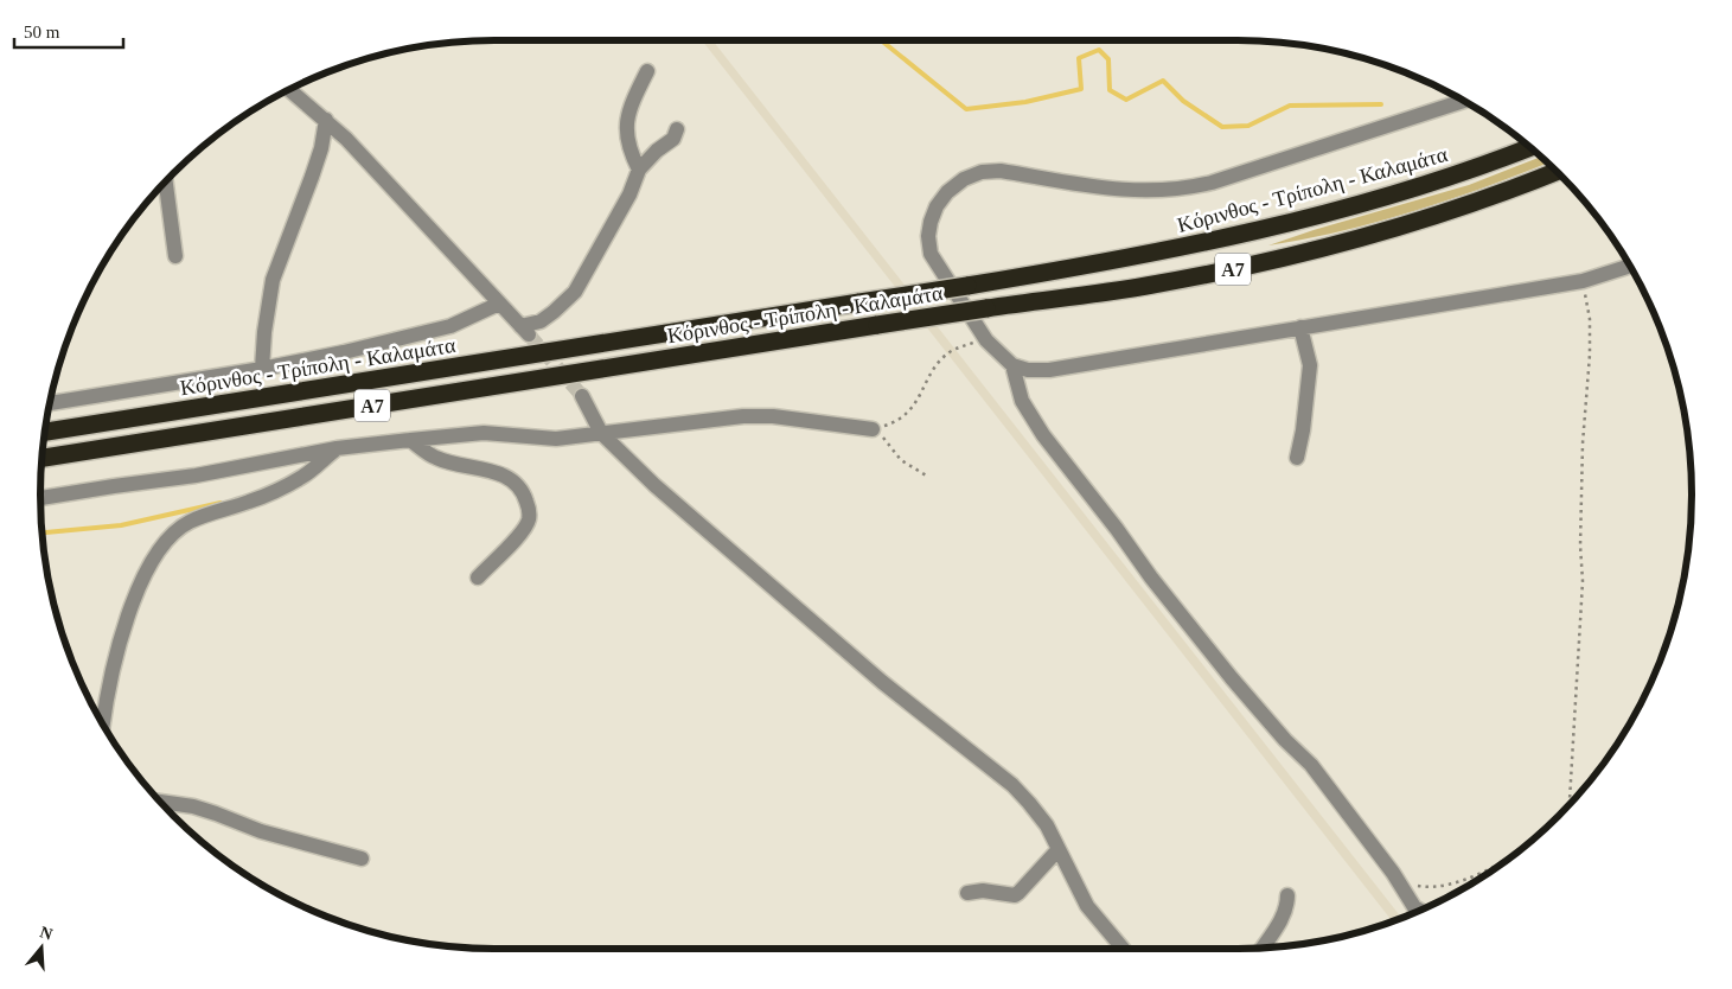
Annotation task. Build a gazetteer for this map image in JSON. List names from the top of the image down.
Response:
{
  "streets": {
    "highway": ["Κόρινθος - Τρίπολη - Καλαμάτα", "Α7"]
  },
  "scale_bar": "50 m",
  "north": "top"
}
